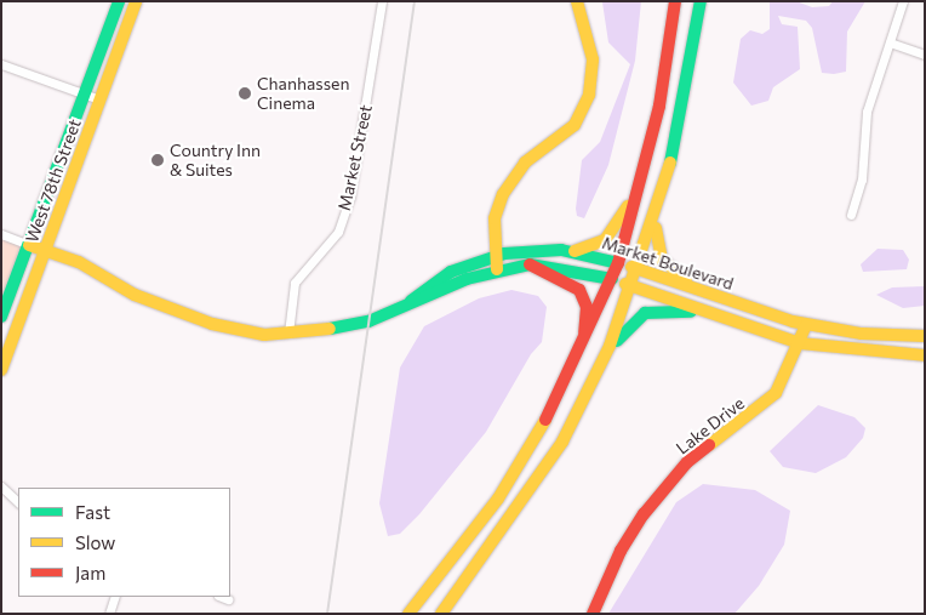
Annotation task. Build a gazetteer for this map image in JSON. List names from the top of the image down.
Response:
{
  "streets": {
    "main road": ["West 78th Street", "Market Boulevard", "Lake Drive"],
    "street": ["Market Street"]
  },
  "crossings": [
    ["Market Street", "Market Boulevard"],
    ["West 78th Street", "Market Boulevard"],
    ["Market Boulevard", "Lake Drive"]
  ],
  "places": ["Chanhassen Cinema", "Country Inn & Suites"],
  "legend": ["Fast", "Slow", "Jam"]
}
